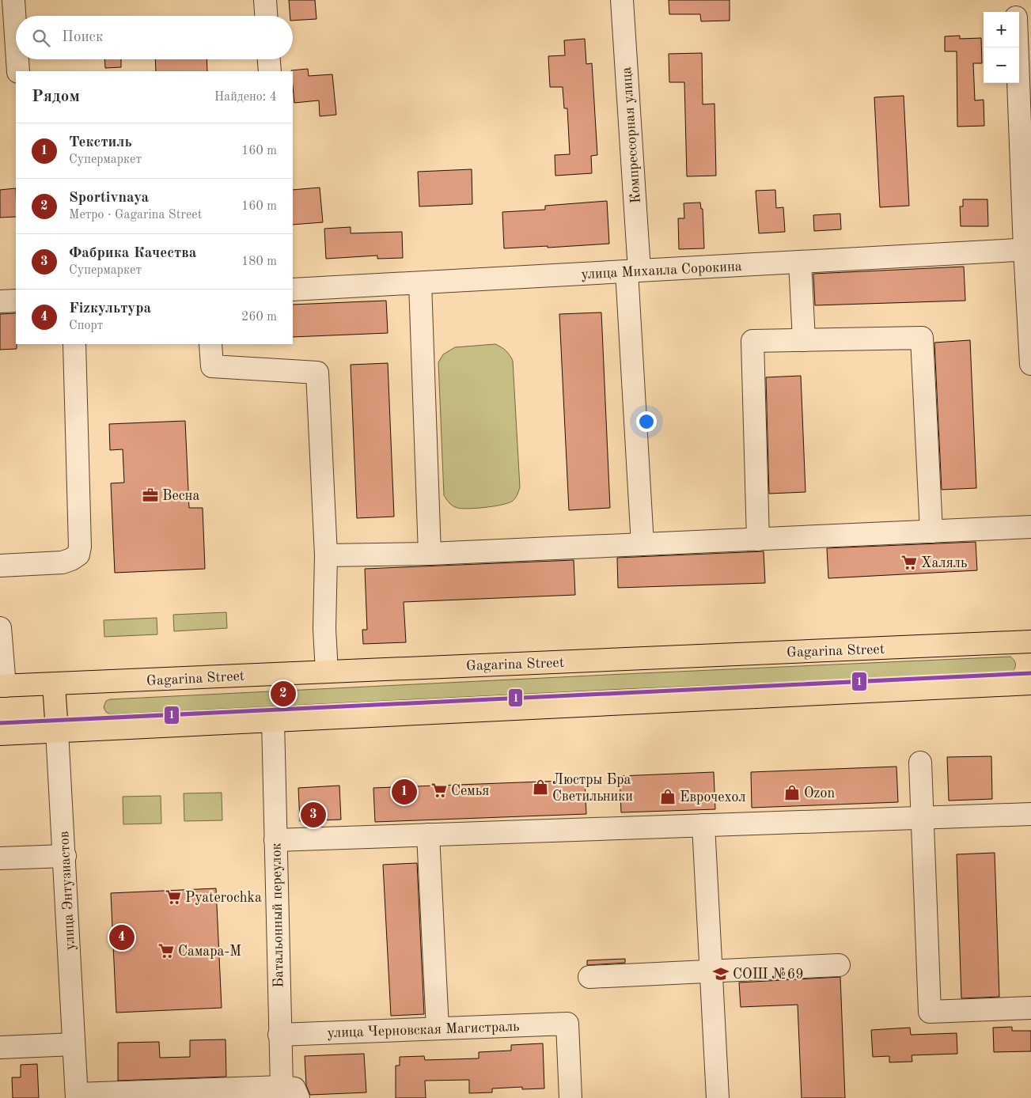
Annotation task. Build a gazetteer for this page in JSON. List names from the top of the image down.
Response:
{
  "streets": {
    "main road": ["Gagarina Street", "улица Энтузиастов"],
    "street": [
      "Компрессорная улица",
      "улица Михаила Сорокина",
      "Батальонный переулок",
      "улица Черновская Магистраль"
    ]
  },
  "crossings": [
    ["Компрессорная улица", "улица Михаила Сорокина"],
    ["Gagarina Street", "улица Энтузиастов"],
    ["Батальонный переулок", "улица Черновская Магистраль"]
  ],
  "places": {
    "office": ["Весна"],
    "supermarket": [
      "Халяль",
      "Семья",
      "Pyaterochka",
      "Самара-М"
    ],
    "shop": ["Люстры Бра Светильники", "Ozon", "Еврочехол"],
    "school or university": ["СОШ №69"]
  },
  "lines": ["transit line 1"],
  "page": {
    "map_buttons": ["+", "−"],
    "search": "Поиск",
    "heading": ["Рядом", "Найдено: 4"],
    "list": [
      {
        "mark": "1",
        "name": "Текстиль",
        "note": "Супермаркет",
        "value": "160 m"
      },
      {
        "mark": "2",
        "name": "Sportivnaya",
        "note": "Метро · Gagarina Street",
        "value": "160 m"
      },
      {
        "mark": "3",
        "name": "Фабрика Качества",
        "note": "Супермаркет",
        "value": "180 m"
      },
      {
        "mark": "4",
        "name": "Fizкультура",
        "note": "Спорт",
        "value": "260 m"
      }
    ],
    "pins": [
      "2",
      "1",
      "3",
      "4"
    ]
  }
}
